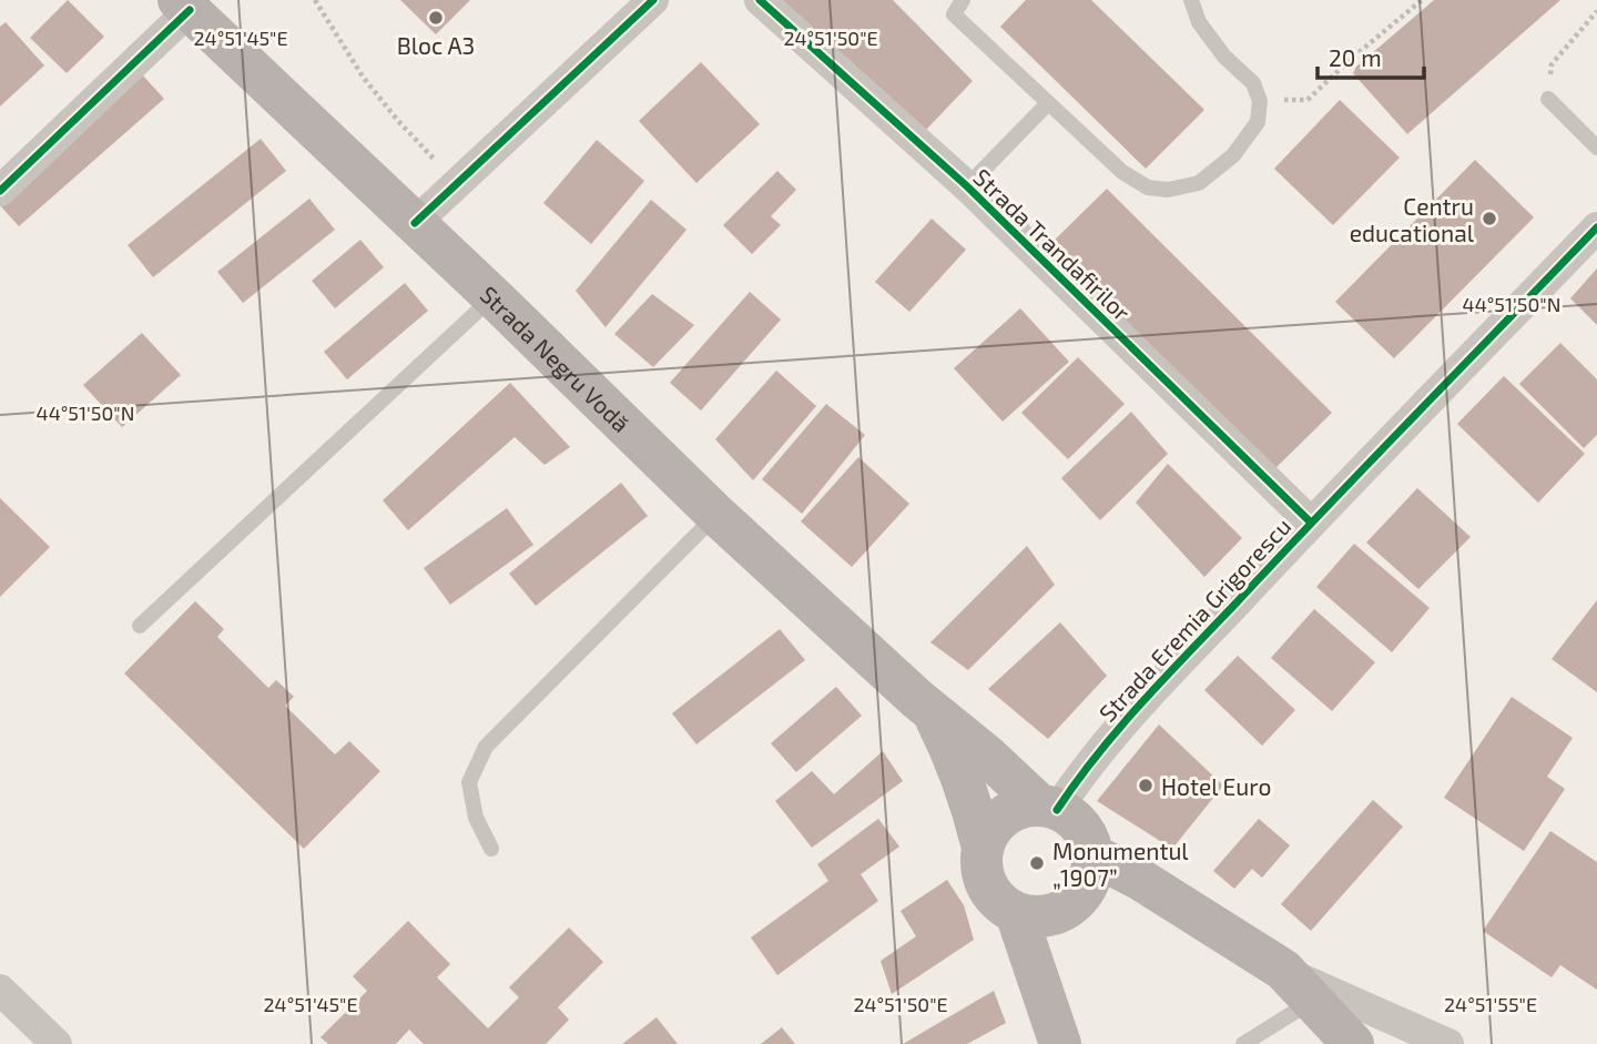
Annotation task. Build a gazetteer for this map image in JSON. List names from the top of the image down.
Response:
{
  "streets": {
    "main road": ["Strada Negru Vodă"],
    "street": ["Strada Trandafirilor", "Strada Eremia Grigorescu"]
  },
  "crossings": [
    ["Strada Trandafirilor", "Strada Eremia Grigorescu"],
    ["Strada Negru Vodă", "Strada Eremia Grigorescu"]
  ],
  "places": [
    "Bloc A3",
    "Centru educational",
    "Hotel Euro",
    "Monumentul „1907”"
  ],
  "scale_bar": "20 m",
  "coordinates": [
    "24°51'45\"E",
    "24°51'50\"E",
    "44°51'50\"N",
    "24°51'55\"E"
  ]
}
